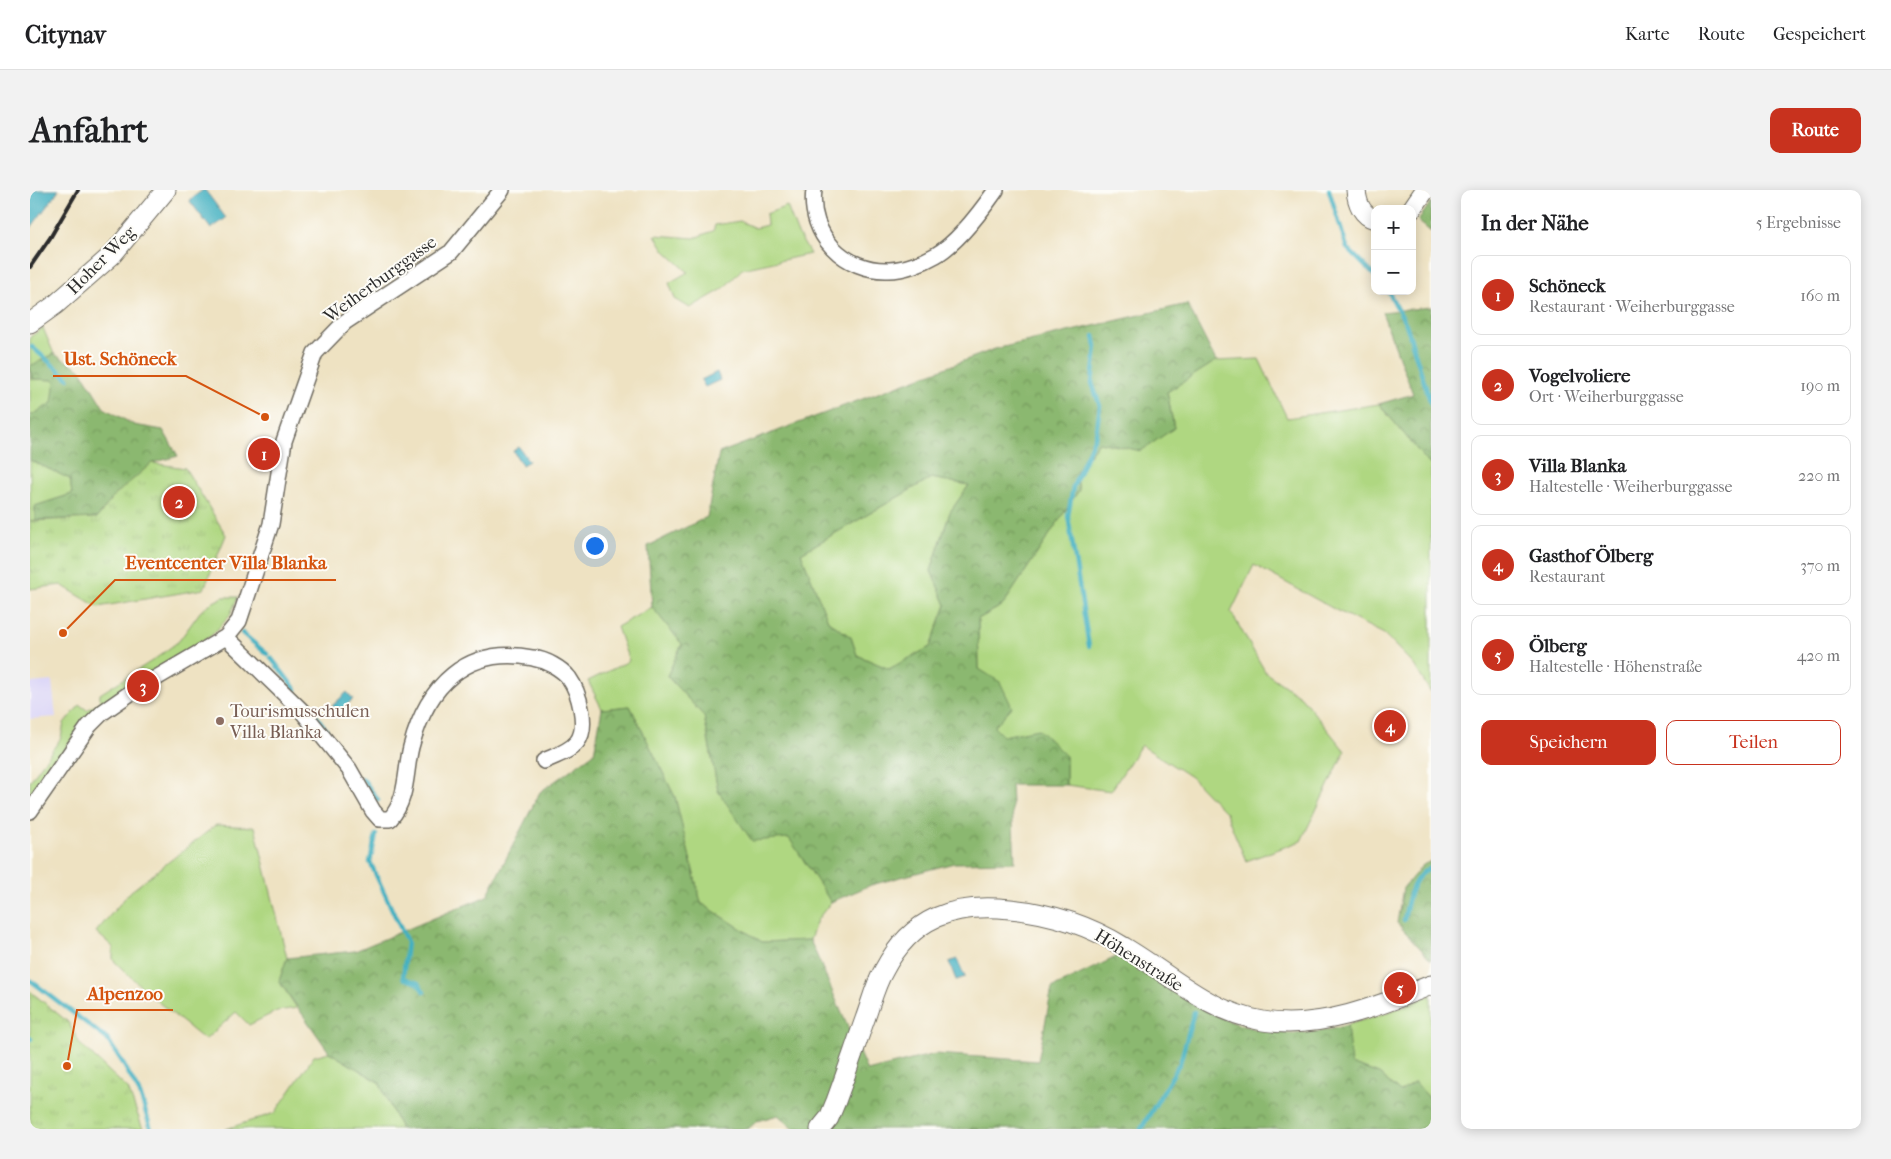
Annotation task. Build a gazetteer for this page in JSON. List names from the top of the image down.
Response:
{
  "streets": {
    "street": ["Hoher Weg", "Weiherburggasse", "Höhenstraße"]
  },
  "places": [
    "Ust. Schöneck",
    "Eventcenter Villa Blanka",
    "Tourismusschulen Villa Blanka",
    "Alpenzoo"
  ],
  "page": {
    "header": "Citynav",
    "nav": ["Karte", "Route", "Gespeichert"],
    "buttons": [
      "Route",
      ["Speichern", "Teilen"]
    ],
    "title": "Anfahrt",
    "heading": ["In der Nähe", "5 Ergebnisse"],
    "map_buttons": ["+", "−"],
    "list": [
      {
        "mark": "1",
        "name": "Schöneck",
        "note": "Restaurant · Weiherburggasse",
        "value": "160 m"
      },
      {
        "mark": "2",
        "name": "Vogelvoliere",
        "note": "Ort · Weiherburggasse",
        "value": "190 m"
      },
      {
        "mark": "3",
        "name": "Villa Blanka",
        "note": "Haltestelle · Weiherburggasse",
        "value": "220 m"
      },
      {
        "mark": "4",
        "name": "Gasthof Ölberg",
        "note": "Restaurant",
        "value": "370 m"
      },
      {
        "mark": "5",
        "name": "Ölberg",
        "note": "Haltestelle · Höhenstraße",
        "value": "420 m"
      }
    ],
    "pins": [
      "1",
      "2",
      "3",
      "4",
      "5"
    ]
  }
}
